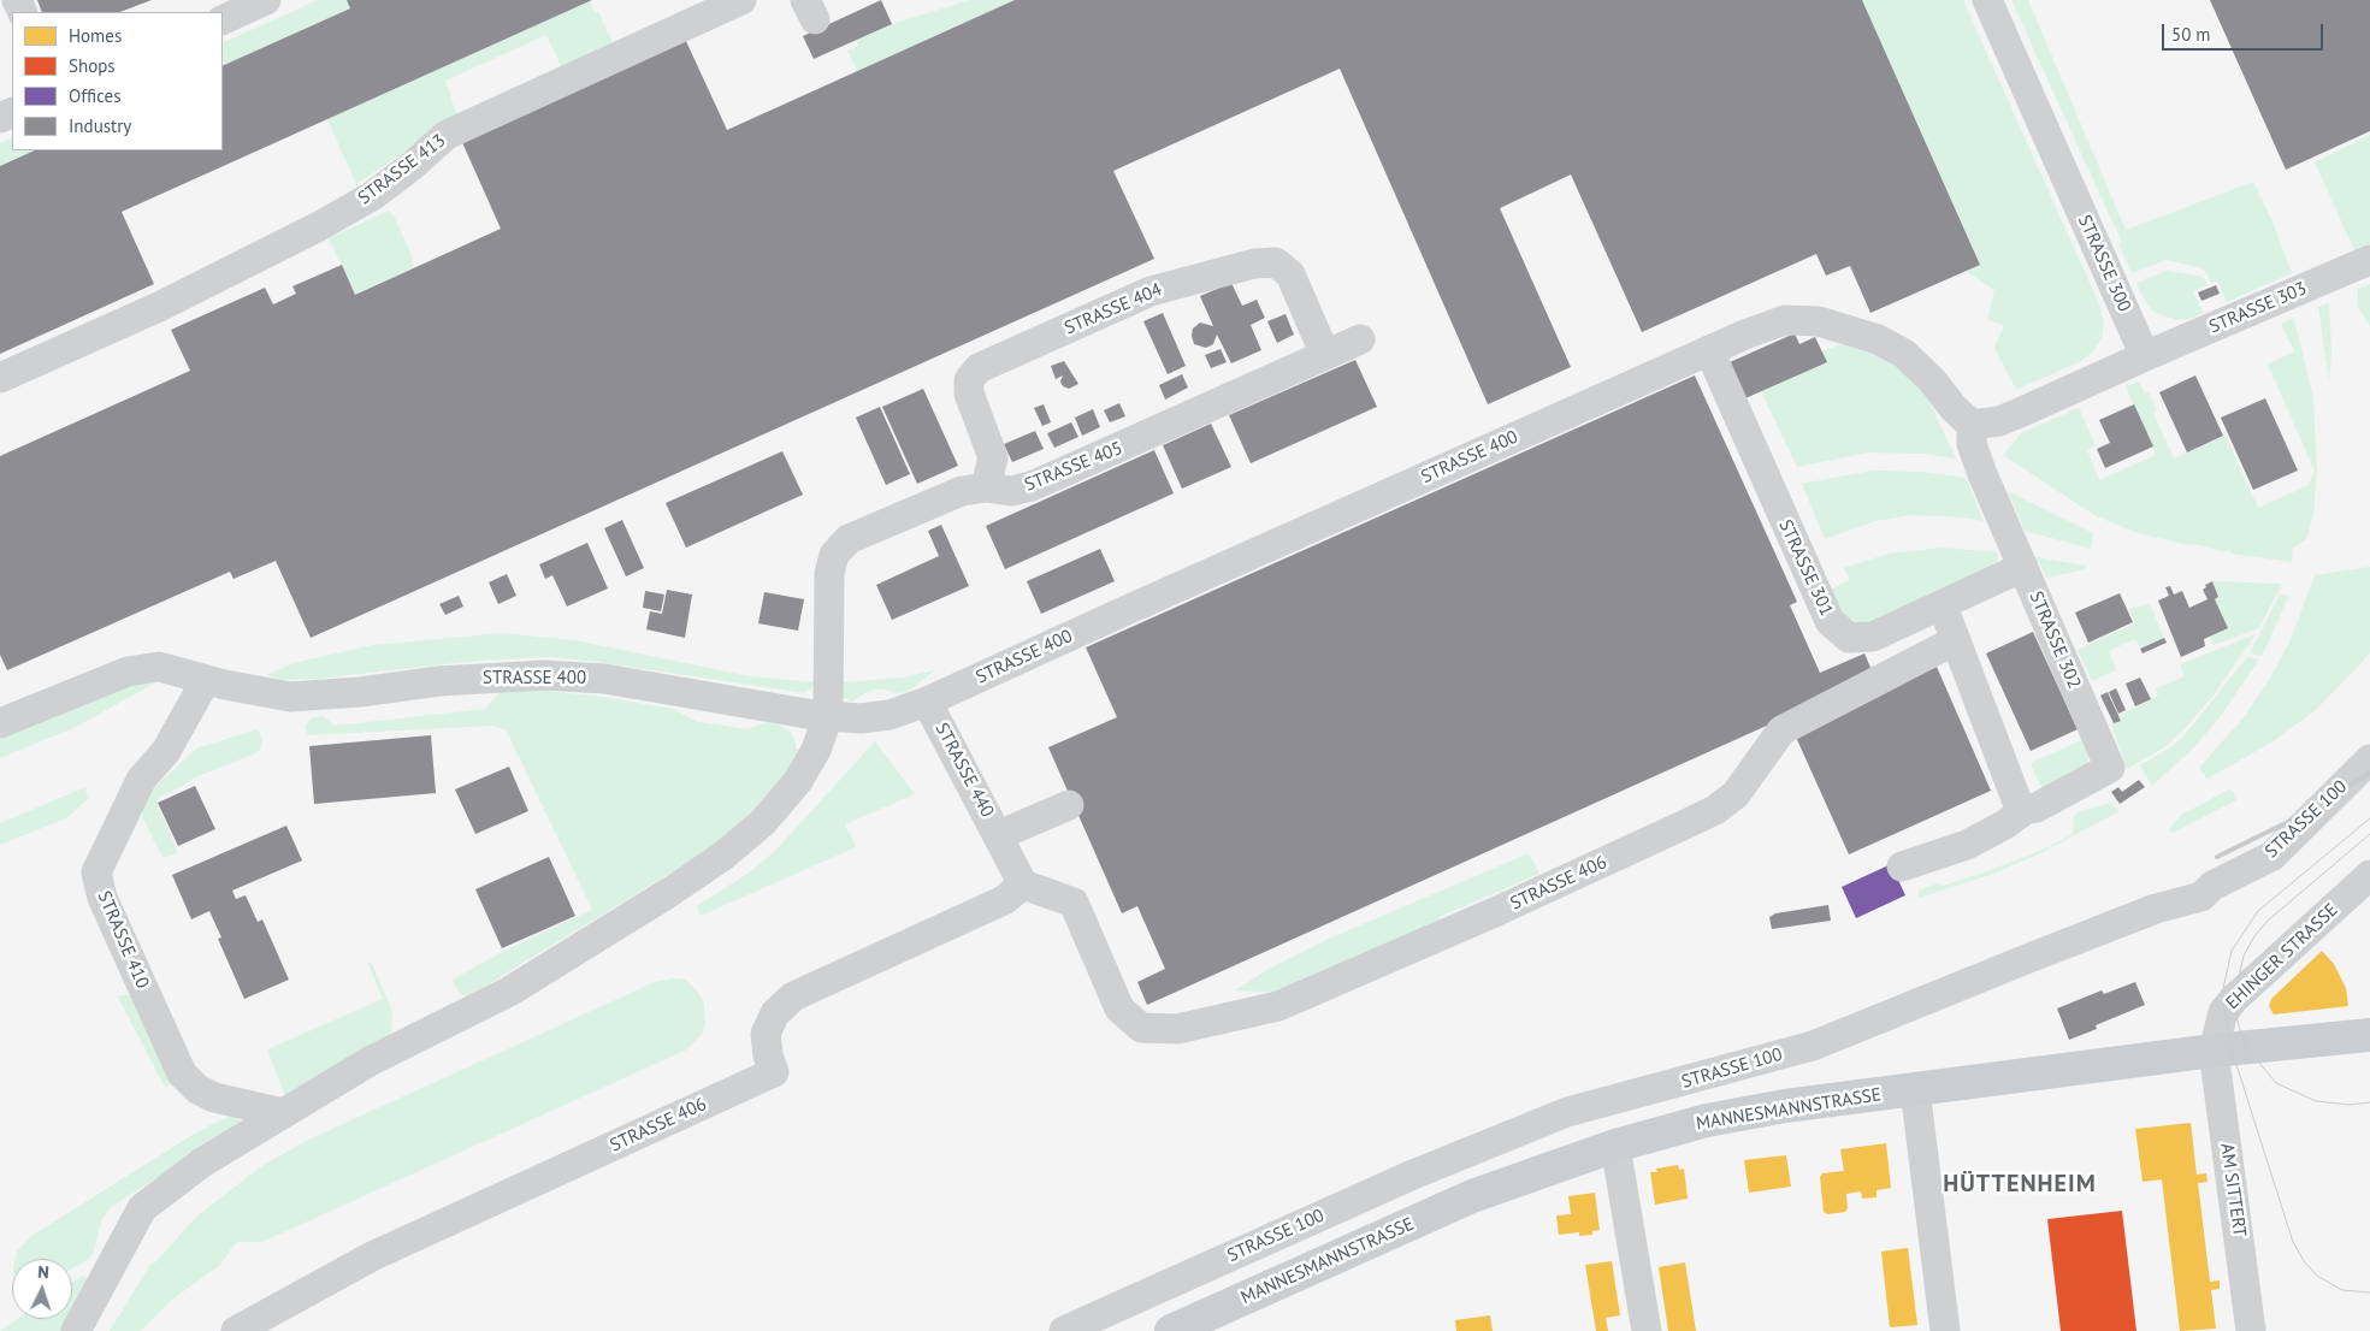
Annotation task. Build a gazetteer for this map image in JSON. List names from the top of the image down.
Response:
{
  "streets": {
    "main road": ["MANNESMANNSTRASSE"],
    "street": [
      "STRASSE 413",
      "STRASSE 300",
      "STRASSE 303",
      "STRASSE 404",
      "STRASSE 400",
      "STRASSE 405",
      "STRASSE 301",
      "STRASSE 302",
      "STRASSE 440",
      "STRASSE 100",
      "STRASSE 406",
      "STRASSE 410",
      "EHINGER STRASSE",
      "AM SITTERT"
    ]
  },
  "crossings": [
    ["STRASSE 300", "STRASSE 303"],
    ["STRASSE 404", "STRASSE 405"],
    ["STRASSE 400", "STRASSE 405"],
    ["STRASSE 400", "STRASSE 301"],
    ["STRASSE 400", "STRASSE 302"],
    ["STRASSE 400", "STRASSE 440"],
    ["STRASSE 400", "STRASSE 410"],
    ["STRASSE 405", "STRASSE 410"],
    ["STRASSE 301", "STRASSE 302"],
    ["EHINGER STRASSE", "MANNESMANNSTRASSE"],
    ["EHINGER STRASSE", "AM SITTERT"],
    ["MANNESMANNSTRASSE", "AM SITTERT"]
  ],
  "districts": ["HÜTTENHEIM"],
  "legend": [
    "Homes",
    "Shops",
    "Offices",
    "Industry"
  ],
  "scale_bar": "50 m",
  "north": "top"
}
